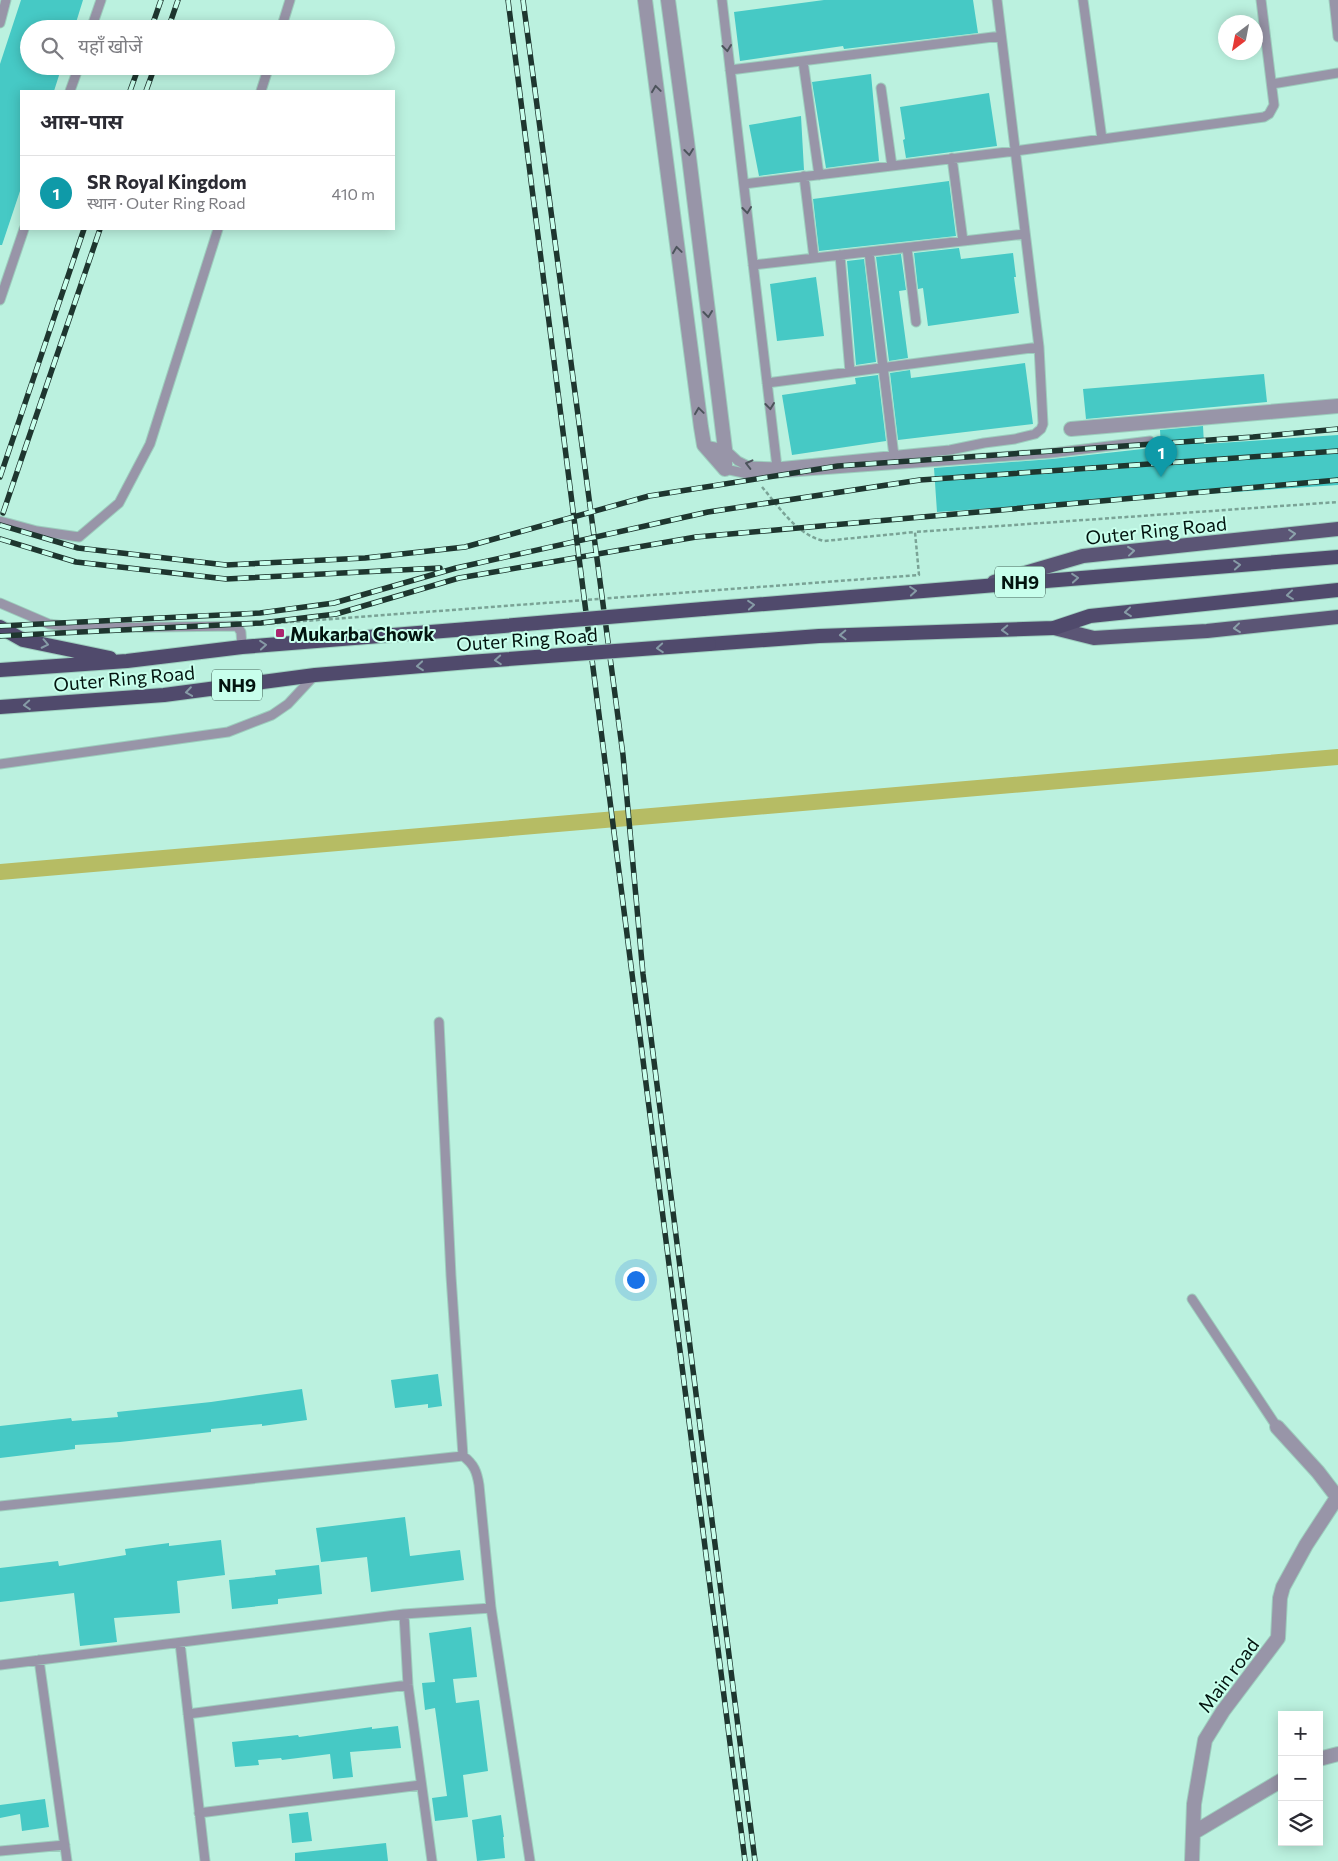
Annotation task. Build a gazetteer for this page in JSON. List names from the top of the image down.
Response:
{
  "streets": {
    "highway": ["Outer Ring Road", "NH9"],
    "street": ["Main road"]
  },
  "places": {
    "transit": ["Mukarba Chowk"]
  },
  "north": "bottom left",
  "page": {
    "search": "यहाँ खोजें",
    "heading": "आस-पास",
    "list": [
      {
        "mark": "1",
        "name": "SR Royal Kingdom",
        "note": "स्थान · Outer Ring Road",
        "value": "410 m"
      }
    ],
    "pins": "1",
    "map_buttons": ["+", "−"]
  }
}
